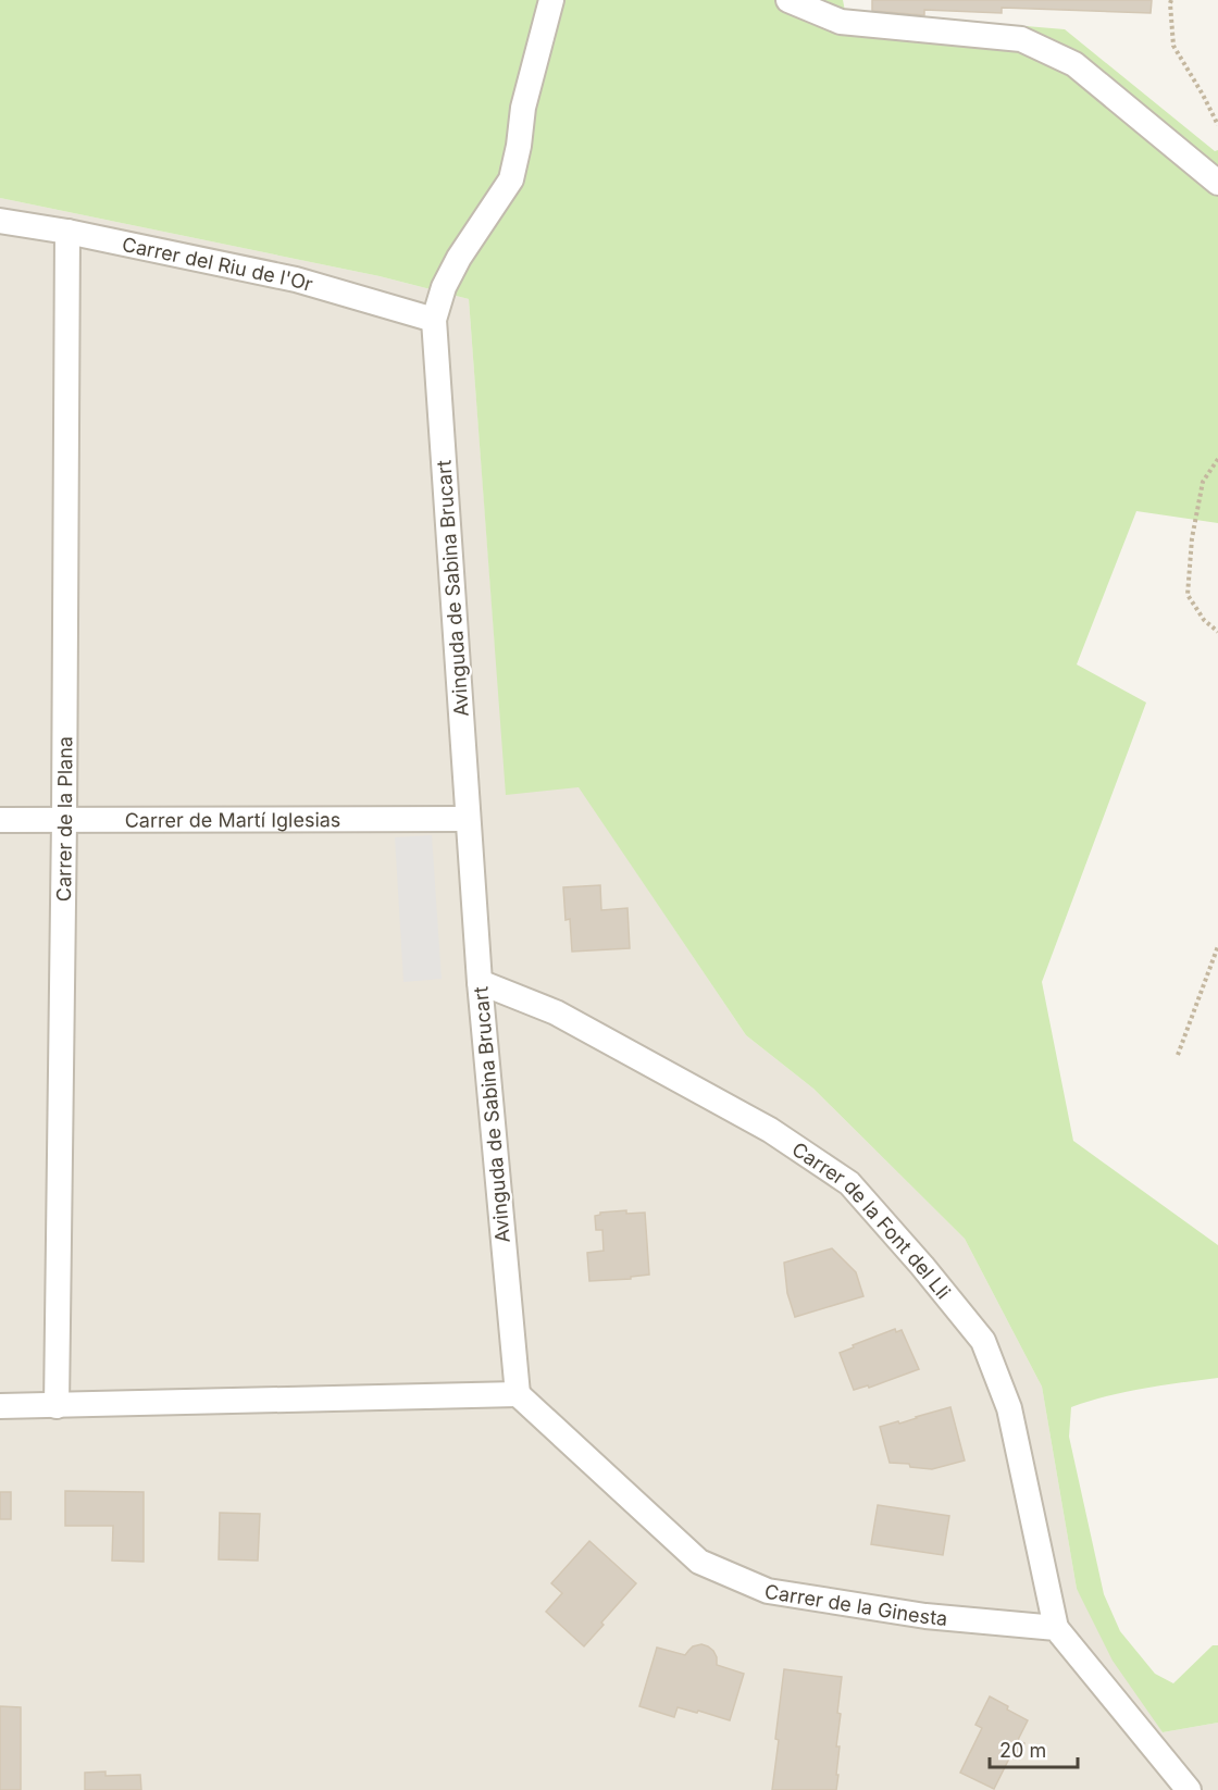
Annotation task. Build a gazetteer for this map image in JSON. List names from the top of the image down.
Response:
{
  "streets": {
    "street": [
      "Carrer del Riu de l'Or",
      "Avinguda de Sabina Brucart",
      "Carrer de la Plana",
      "Carrer de Martí Iglesias",
      "Carrer de la Font del Lli",
      "Carrer de la Ginesta"
    ]
  },
  "crossings": [
    ["Carrer del Riu de l'Or", "Avinguda de Sabina Brucart"],
    ["Carrer del Riu de l'Or", "Carrer de la Plana"],
    ["Avinguda de Sabina Brucart", "Carrer de Martí Iglesias"],
    ["Avinguda de Sabina Brucart", "Carrer de la Font del Lli"],
    ["Avinguda de Sabina Brucart", "Carrer de la Ginesta"],
    ["Carrer de la Plana", "Carrer de Martí Iglesias"],
    ["Carrer de la Font del Lli", "Carrer de la Ginesta"]
  ],
  "scale_bar": "20 m"
}
